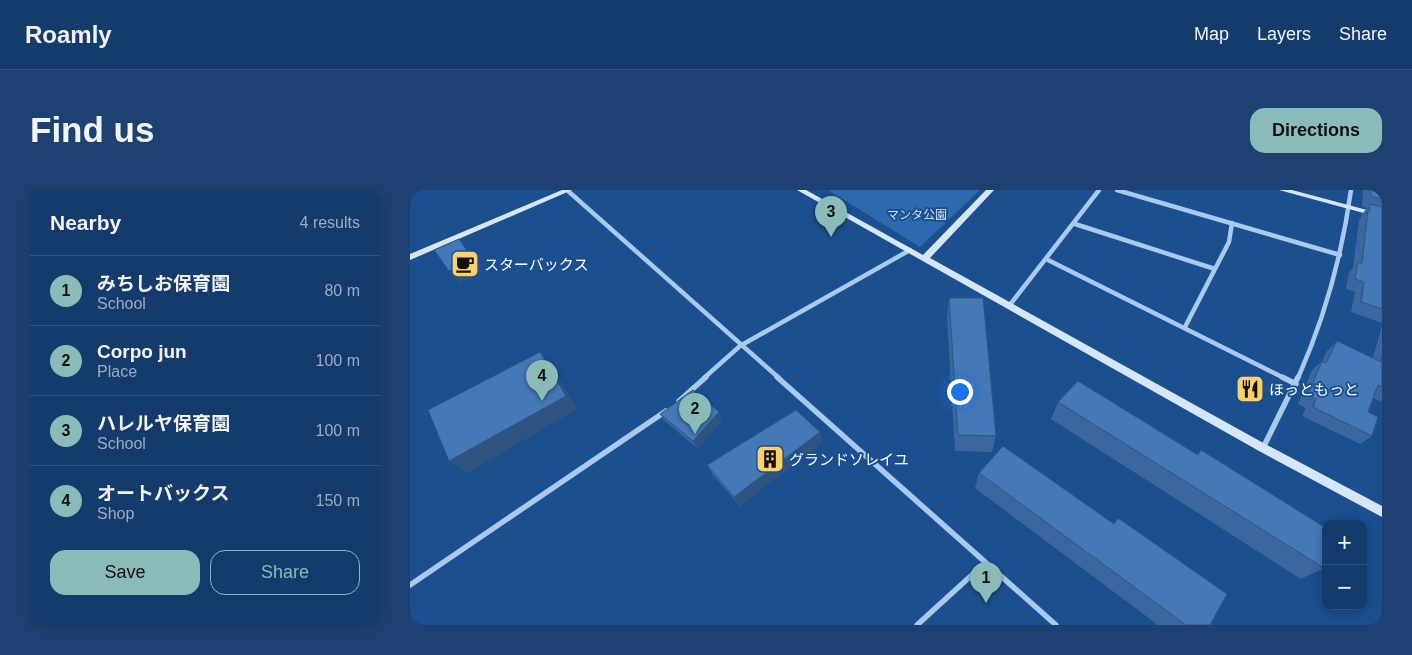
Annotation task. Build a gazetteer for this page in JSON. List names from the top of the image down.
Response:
{
  "parks": ["マンタ公園"],
  "places": {
    "cafe": ["スターバックス"],
    "restaurant": ["ほっともっと"],
    "building": ["グランドソレイユ"]
  },
  "page": {
    "header": "Roamly",
    "nav": ["Map", "Layers", "Share"],
    "buttons": [
      "Directions",
      ["Save", "Share"]
    ],
    "title": "Find us",
    "heading": ["Nearby", "4 results"],
    "pins": [
      "3",
      "4",
      "2",
      "1"
    ],
    "list": [
      {
        "mark": "1",
        "name": "みちしお保育園",
        "note": "School",
        "value": "80 m"
      },
      {
        "mark": "2",
        "name": "Corpo jun",
        "note": "Place",
        "value": "100 m"
      },
      {
        "mark": "3",
        "name": "ハレルヤ保育園",
        "note": "School",
        "value": "100 m"
      },
      {
        "mark": "4",
        "name": "オートバックス",
        "note": "Shop",
        "value": "150 m"
      }
    ],
    "map_buttons": ["+", "−"]
  }
}
